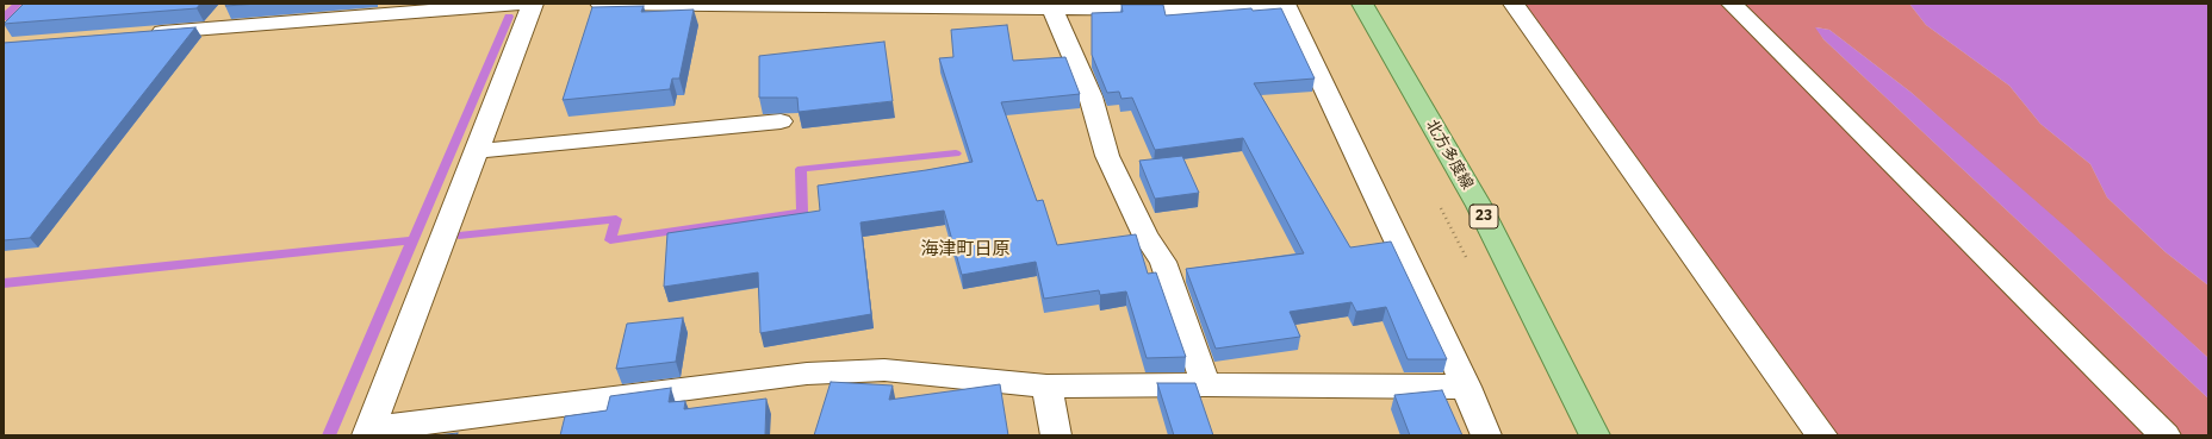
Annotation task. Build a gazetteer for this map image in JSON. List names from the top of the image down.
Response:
{
  "streets": {
    "main road": ["北方多度線", "23"]
  },
  "districts": ["海津町日原"]
}
